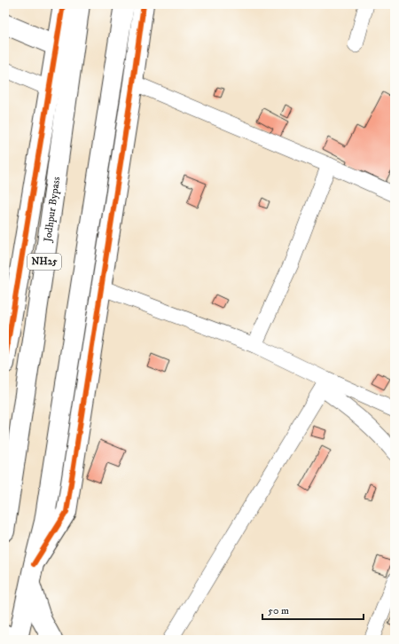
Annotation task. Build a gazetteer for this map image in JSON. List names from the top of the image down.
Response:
{
  "streets": {
    "main road": ["Jodhpur Bypass", "NH25"]
  },
  "scale_bar": "50 m"
}
